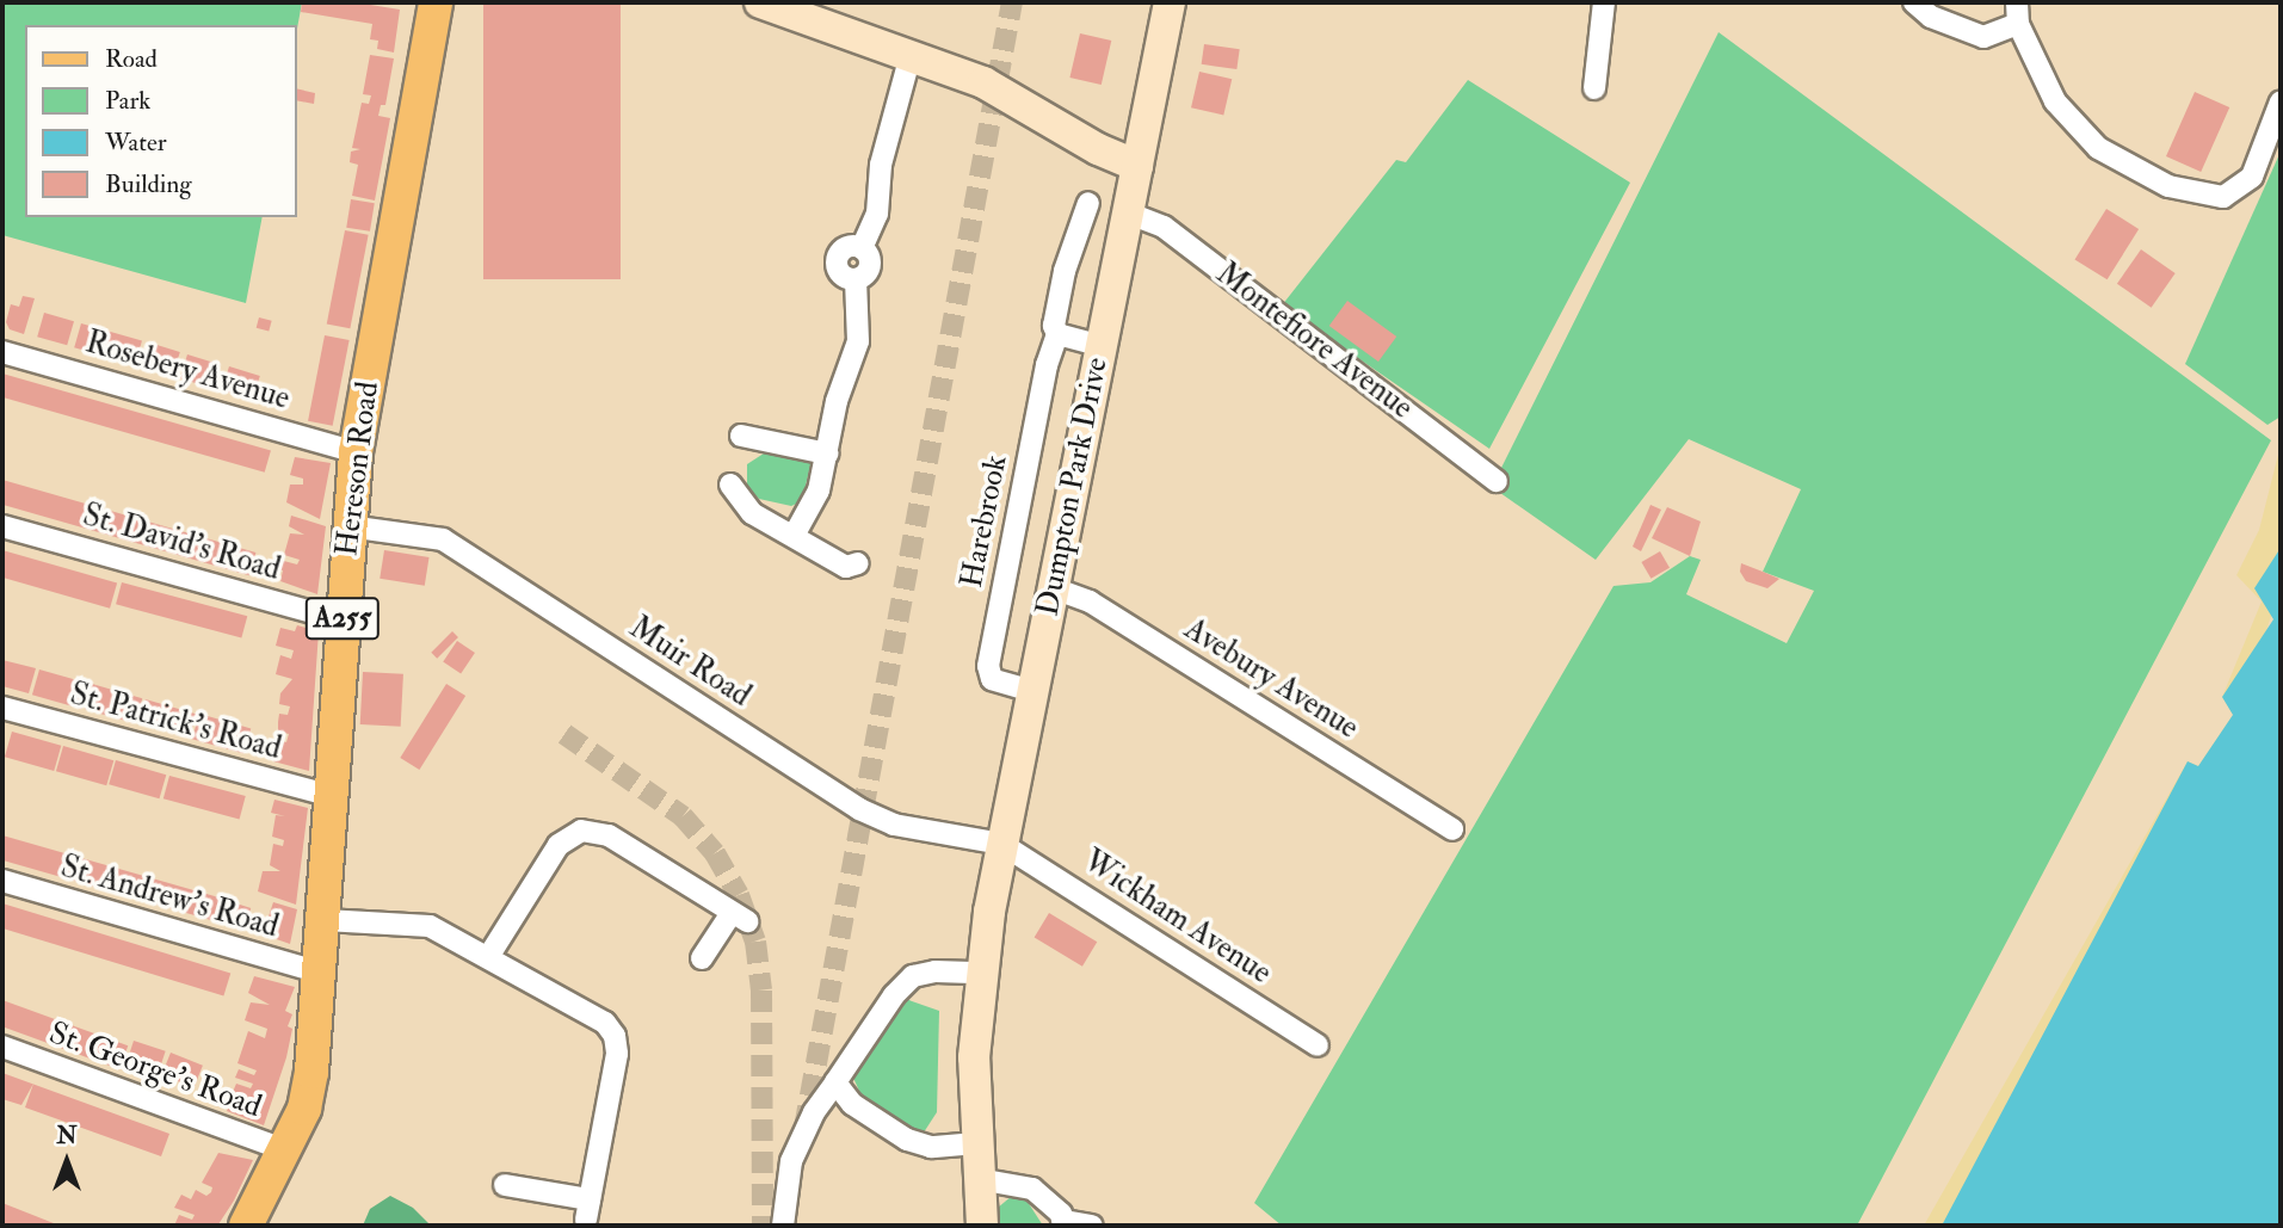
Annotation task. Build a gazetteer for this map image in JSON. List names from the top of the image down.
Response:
{
  "streets": {
    "main road": ["Hereson Road", "A255"],
    "street": [
      "Montefiore Avenue",
      "Rosebery Avenue",
      "Dumpton Park Drive",
      "Harebrook",
      "St. David's Road",
      "Muir Road",
      "Avebury Avenue",
      "St. Patrick's Road",
      "St. Andrew's Road",
      "Wickham Avenue",
      "St. George's Road"
    ]
  },
  "crossings": [
    ["Montefiore Avenue", "Dumpton Park Drive"],
    ["Rosebery Avenue", "Hereson Road"],
    ["Hereson Road", "St. David's Road"],
    ["Hereson Road", "Muir Road"],
    ["Hereson Road", "St. Patrick's Road"],
    ["Hereson Road", "St. Andrew's Road"],
    ["Hereson Road", "St. George's Road"],
    ["Dumpton Park Drive", "Harebrook"],
    ["Dumpton Park Drive", "Muir Road"],
    ["Dumpton Park Drive", "Avebury Avenue"],
    ["Dumpton Park Drive", "Wickham Avenue"],
    ["Muir Road", "Wickham Avenue"]
  ],
  "legend": [
    "Road",
    "Park",
    "Water",
    "Building"
  ],
  "north": "top"
}
